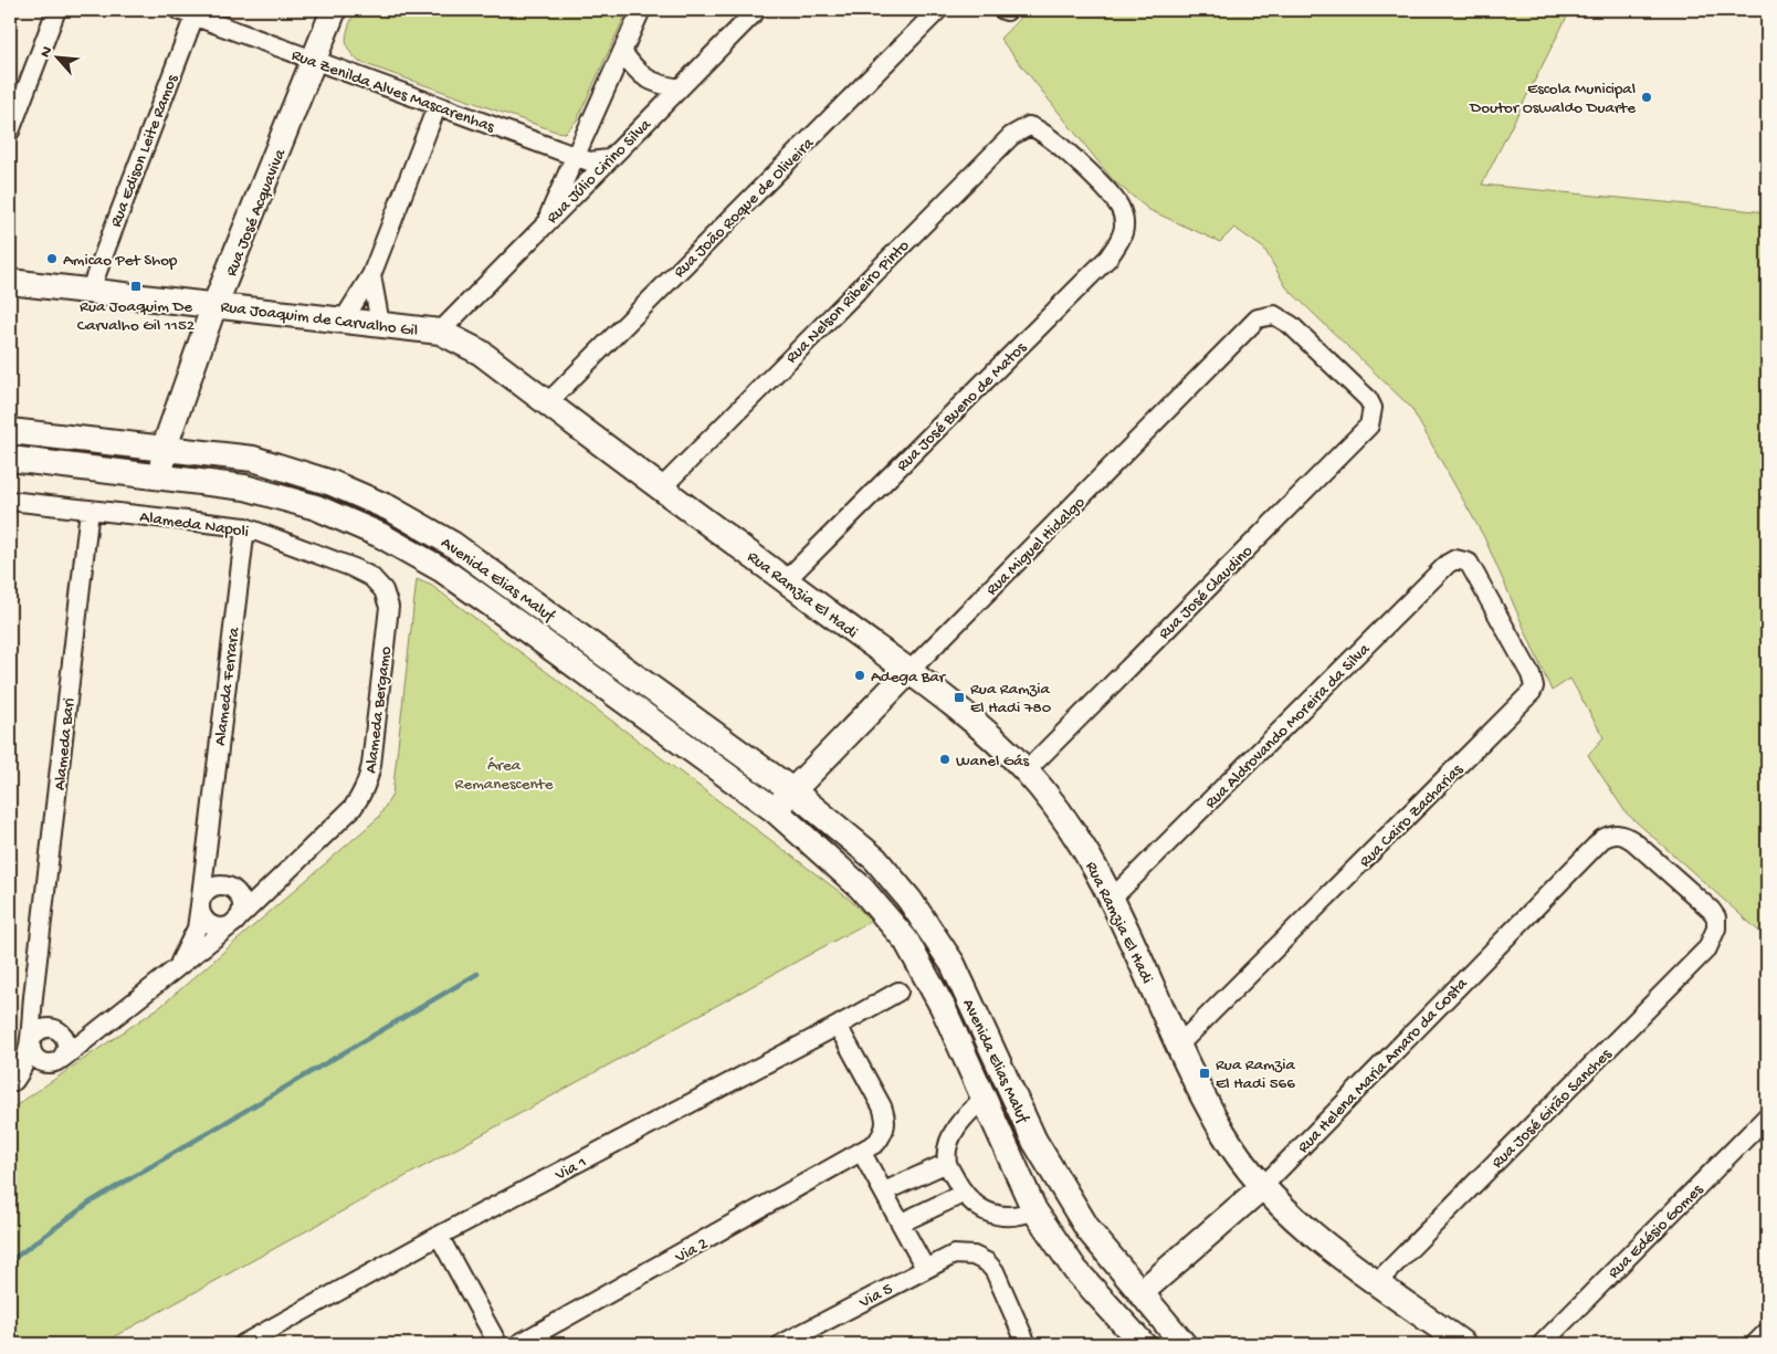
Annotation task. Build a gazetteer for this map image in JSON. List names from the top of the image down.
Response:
{
  "streets": {
    "street": [
      "Rua Zenilda Alves Mascarenhas",
      "Rua Edison Leite Ramos",
      "Rua Júlio Cirino Silva",
      "Rua João Roque de Oliveira",
      "Rua José Acquaviva",
      "Rua Nelson Ribeiro Pinto",
      "Rua Joaquim de Carvalho Gil",
      "Rua José Bueno de Matos",
      "Alameda Napoli",
      "Rua Miguel Hidalgo",
      "Avenida Elias Maluf",
      "Rua José Claudino",
      "Rua Ramzia El Hadi",
      "Alameda Ferrara",
      "Alameda Bergamo",
      "Rua Aldrovando Moreira da Silva",
      "Alameda Bari",
      "Rua Cairo Zacharias",
      "Rua Helena Maria Amaro da Costa",
      "Rua José Girão Sanches",
      "Via 1",
      "Rua Edésio Gomes",
      "Via 2",
      "Via 5"
    ]
  },
  "crossings": [
    ["Rua Zenilda Alves Mascarenhas", "Rua Edison Leite Ramos"],
    ["Rua Zenilda Alves Mascarenhas", "Rua Júlio Cirino Silva"],
    ["Rua Zenilda Alves Mascarenhas", "Rua José Acquaviva"],
    ["Rua Edison Leite Ramos", "Rua Joaquim de Carvalho Gil"],
    ["Rua Júlio Cirino Silva", "Rua Joaquim de Carvalho Gil"],
    ["Rua João Roque de Oliveira", "Rua Joaquim de Carvalho Gil"],
    ["Rua José Acquaviva", "Rua Joaquim de Carvalho Gil"],
    ["Rua José Acquaviva", "Avenida Elias Maluf"],
    ["Rua Nelson Ribeiro Pinto", "Rua José Bueno de Matos"],
    ["Rua Nelson Ribeiro Pinto", "Rua Ramzia El Hadi"],
    ["Rua Joaquim de Carvalho Gil", "Rua Ramzia El Hadi"],
    ["Rua José Bueno de Matos", "Rua Ramzia El Hadi"],
    ["Alameda Napoli", "Alameda Ferrara"],
    ["Alameda Napoli", "Alameda Bergamo"],
    ["Alameda Napoli", "Alameda Bari"],
    ["Rua Miguel Hidalgo", "Avenida Elias Maluf"],
    ["Rua Miguel Hidalgo", "Rua José Claudino"],
    ["Rua Miguel Hidalgo", "Rua Ramzia El Hadi"],
    ["Avenida Elias Maluf", "Rua Helena Maria Amaro da Costa"],
    ["Rua José Claudino", "Rua Ramzia El Hadi"],
    ["Rua Ramzia El Hadi", "Rua Aldrovando Moreira da Silva"],
    ["Rua Ramzia El Hadi", "Rua Cairo Zacharias"],
    ["Rua Ramzia El Hadi", "Rua Helena Maria Amaro da Costa"],
    ["Rua Ramzia El Hadi", "Rua José Girão Sanches"],
    ["Alameda Ferrara", "Alameda Bergamo"],
    ["Alameda Bergamo", "Alameda Bari"],
    ["Rua Aldrovando Moreira da Silva", "Rua Cairo Zacharias"],
    ["Rua Helena Maria Amaro da Costa", "Rua José Girão Sanches"],
    ["Via 1", "Via 2"]
  ],
  "parks": ["Área Remanescente"],
  "places": {
    "other": [
      "Escola Municipal Doutor Oswaldo Duarte",
      "Amicao Pet Shop",
      "Adega Bar",
      "Wanel Gás"
    ],
    "transit": ["Rua Joaquim De Carvalho Gil 1152", "Rua Ramzia El Hadi 780", "Rua Ramzia El Hadi 566"]
  },
  "north": "top left"
}
